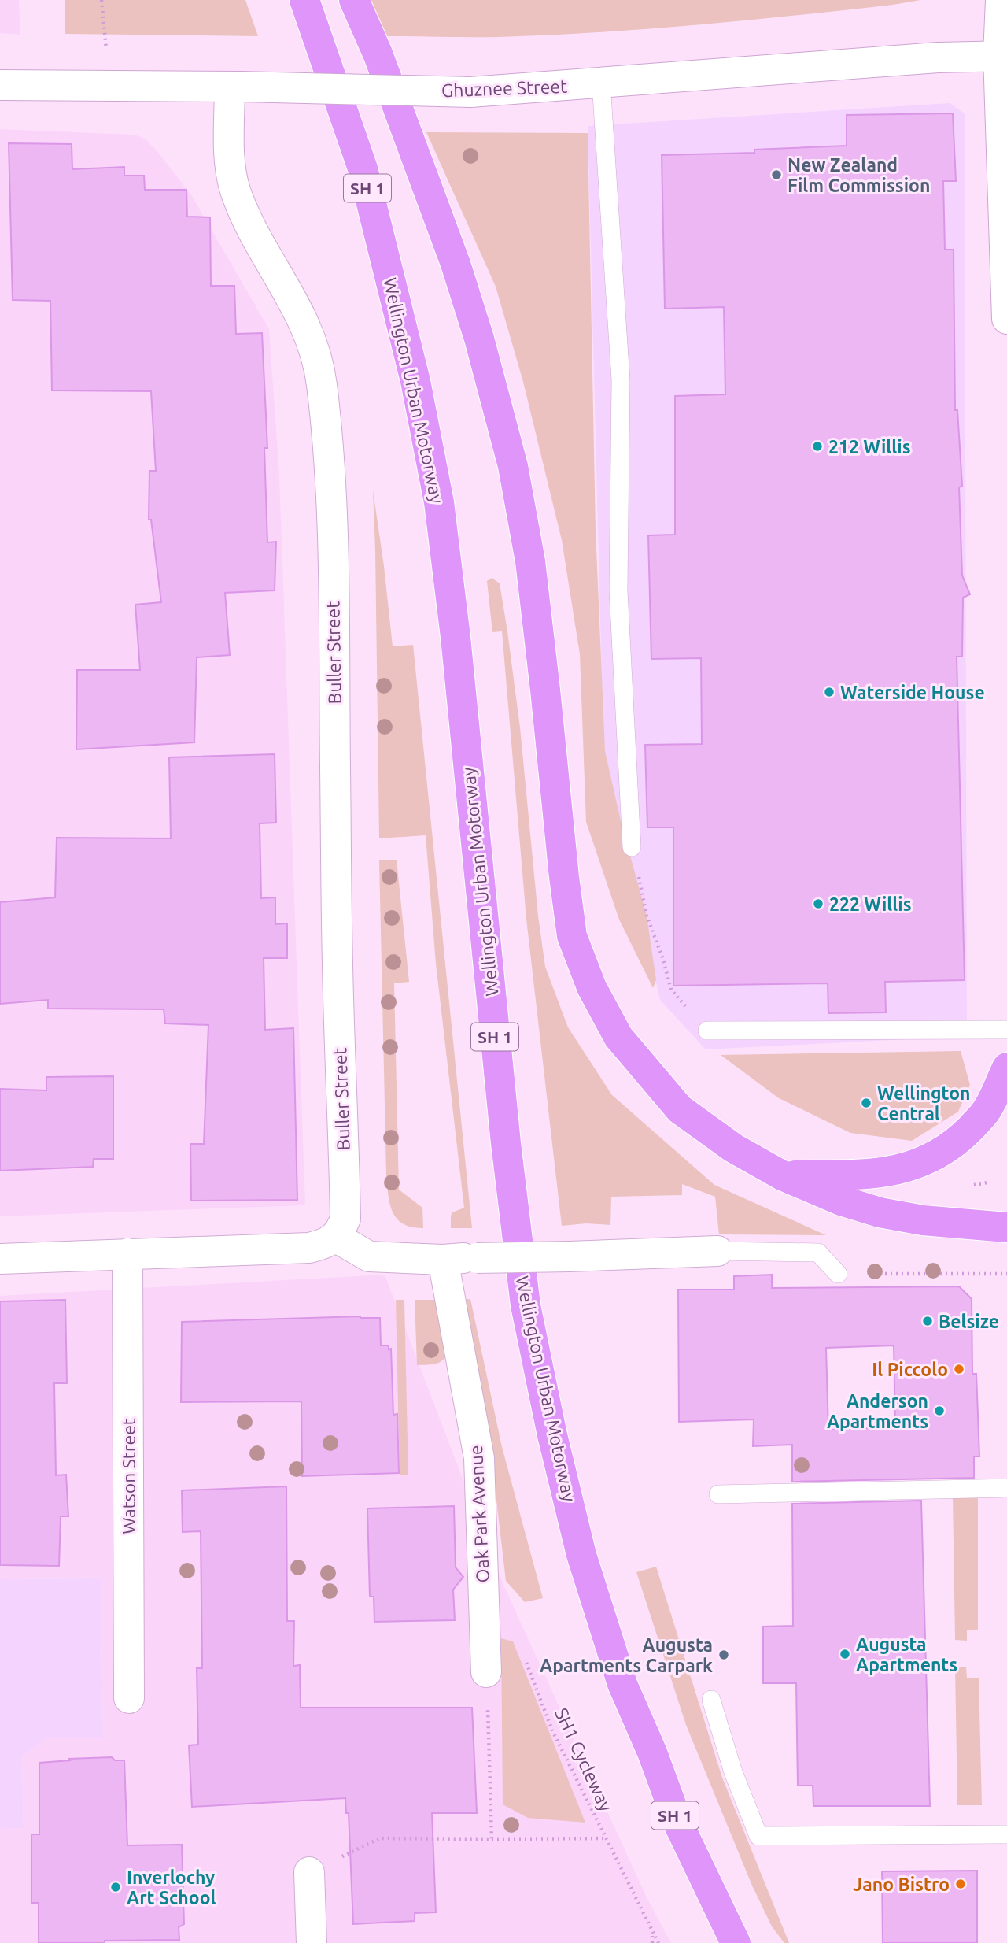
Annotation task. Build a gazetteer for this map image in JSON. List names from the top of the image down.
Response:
{
  "streets": {
    "highway": ["SH 1", "Wellington Urban Motorway"],
    "street": [
      "Ghuznee Street",
      "Buller Street",
      "Watson Street",
      "Oak Park Avenue"
    ],
    "path": ["SH1 Cycleway"]
  },
  "crossings": [
    ["Ghuznee Street", "Buller Street"]
  ],
  "places": [
    "New Zealand Film Commission",
    "212 Willis",
    "Waterside House",
    "222 Willis",
    "Wellington Central",
    "Belsize",
    "Il Piccolo",
    "Anderson Apartments",
    "Augusta Apartments",
    "Augusta Apartments Carpark",
    "Jano Bistro",
    "Inverlochy Art School"
  ]
}
